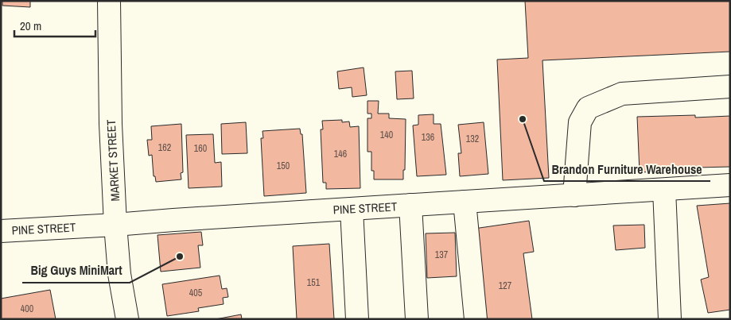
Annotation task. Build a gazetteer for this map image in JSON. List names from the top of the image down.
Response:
{
  "streets": {
    "street": ["MARKET STREET", "PINE STREET"]
  },
  "crossings": [
    ["MARKET STREET", "PINE STREET"]
  ],
  "places": ["Brandon Furniture Warehouse", "Big Guys MiniMart"],
  "house_numbers": [
    "140",
    "136",
    "132",
    "162",
    "160",
    "146",
    "150",
    "137",
    "151",
    "127",
    "405",
    "400"
  ],
  "scale_bar": "20 m"
}
